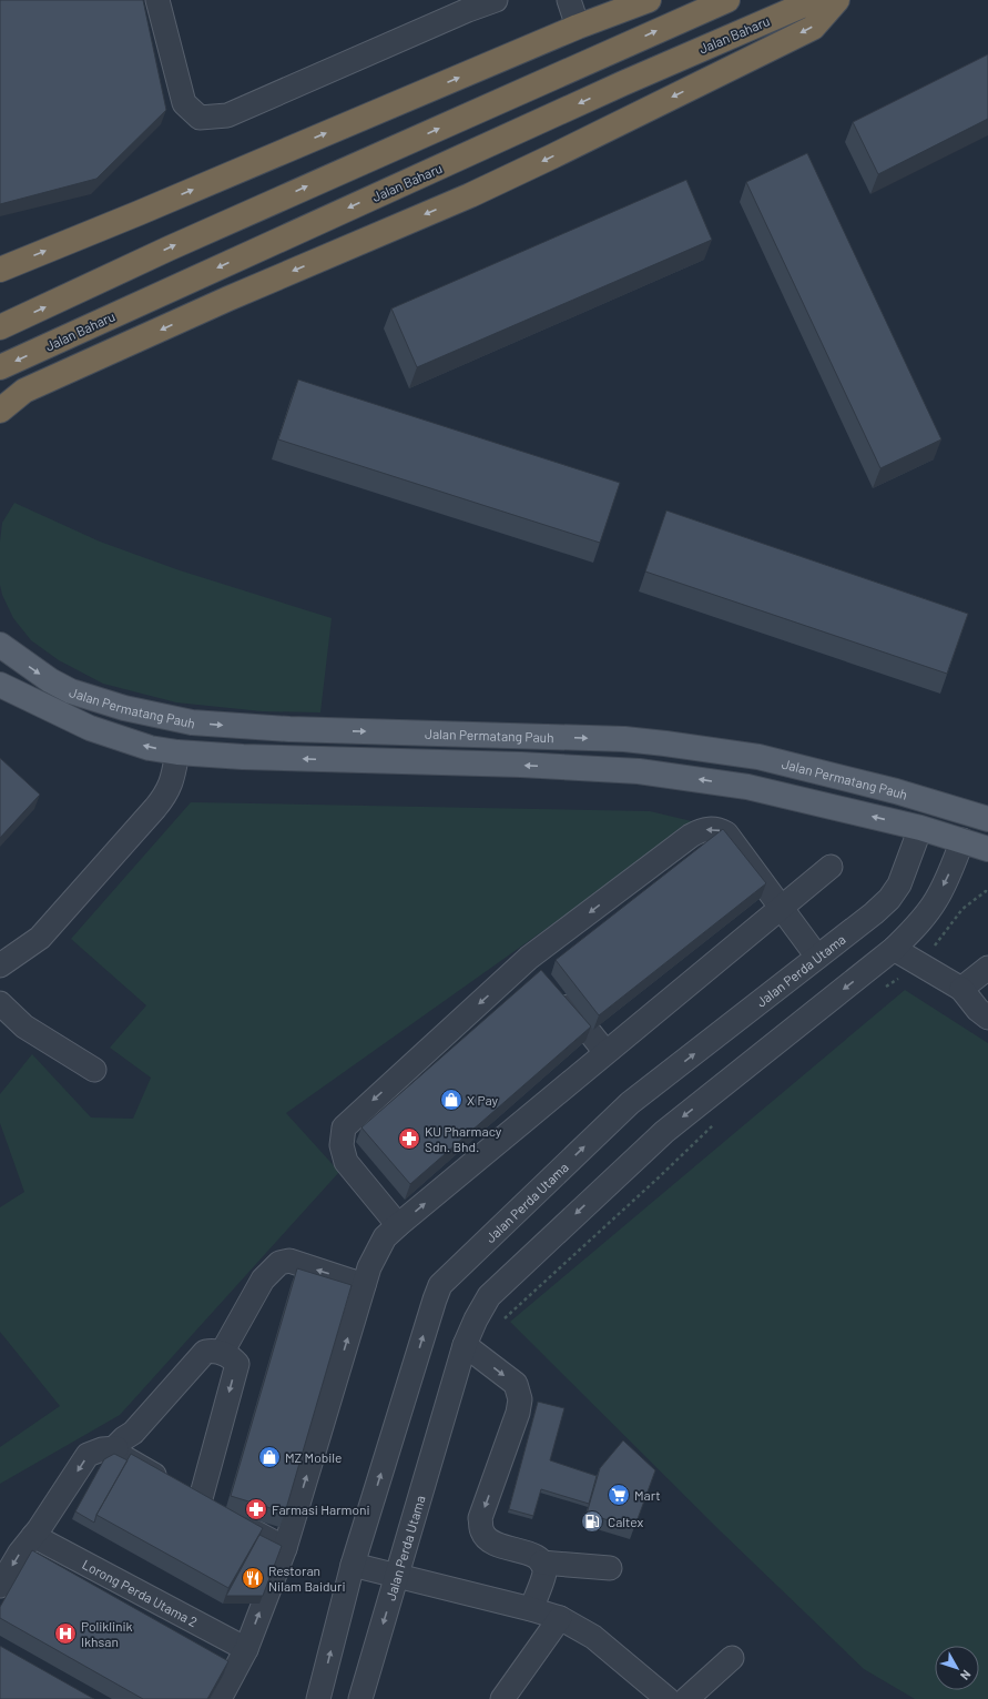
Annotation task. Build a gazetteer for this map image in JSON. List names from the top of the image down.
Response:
{
  "streets": {
    "highway": ["Jalan Baharu"],
    "main road": ["Jalan Permatang Pauh"],
    "street": ["Jalan Perda Utama", "Lorong Perda Utama 2"]
  },
  "crossings": [
    ["Jalan Permatang Pauh", "Jalan Perda Utama"]
  ],
  "places": {
    "shop": ["X Pay", "MZ Mobile"],
    "pharmacy": ["KU Pharmacy Sdn. Bhd.", "Farmasi Harmoni"],
    "supermarket": ["Mart"],
    "fuel station": ["Caltex"],
    "restaurant": ["Restoran Nilam Baiduri"],
    "hospital": ["Poliklinik Ikhsan"]
  },
  "north": "bottom right"
}
